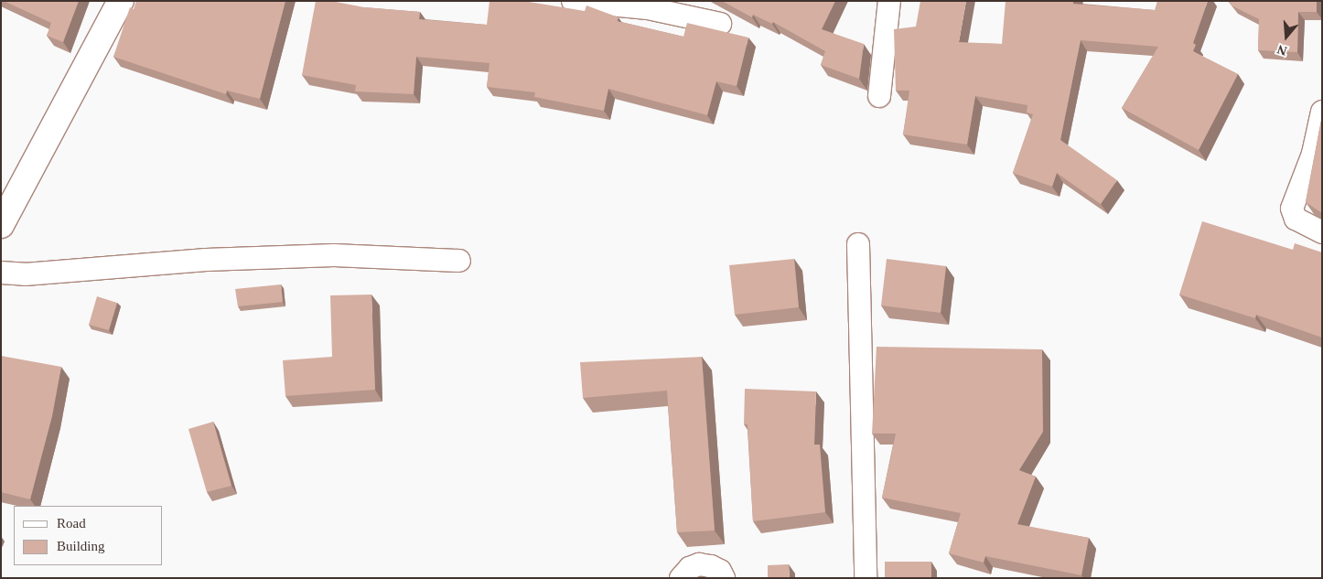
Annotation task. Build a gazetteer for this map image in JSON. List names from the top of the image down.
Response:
{
  "legend": ["Road", "Building"],
  "north": "bottom"
}
